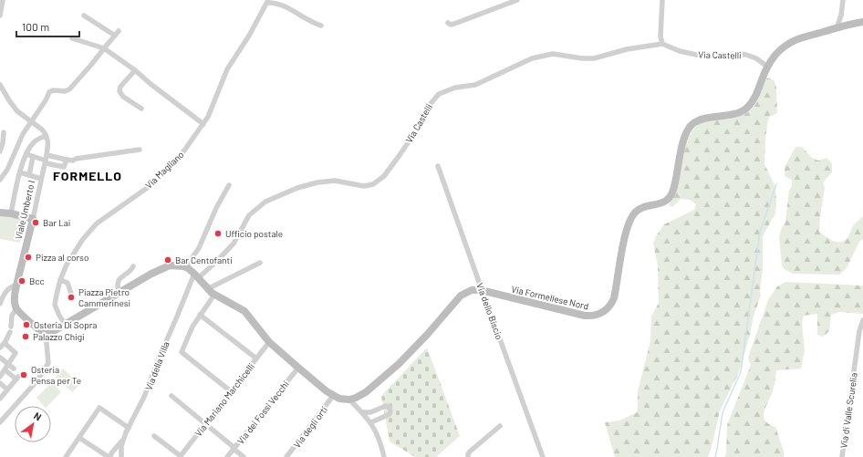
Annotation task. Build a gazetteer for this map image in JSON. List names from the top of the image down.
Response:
{
  "streets": {
    "street": [
      "Via Castelli",
      "Via Magliano",
      "Viale Umberto I",
      "Via Formellese Nord",
      "Via dello Biscio",
      "Via della Villa",
      "Via Mariano Marchicelli",
      "Via di Valle Scurelia",
      "Via dei Fossi Vecchi",
      "Via degli orti"
    ]
  },
  "crossings": [
    ["Via Castelli", "Via Formellese Nord"],
    ["Via Castelli", "Via della Villa"],
    ["Via Formellese Nord", "Via dello Biscio"]
  ],
  "districts": ["FORMELLO"],
  "places": [
    "Bar Lai",
    "Ufficio postale",
    "Pizza al corso",
    "Bar Centofanti",
    "Bcc",
    "Piazza Pietro Cammerinesi",
    "Osteria Di Sopra",
    "Palazzo Chigi",
    "Osteria Pensa per Te"
  ],
  "scale_bar": "100 m",
  "north": "top right"
}
